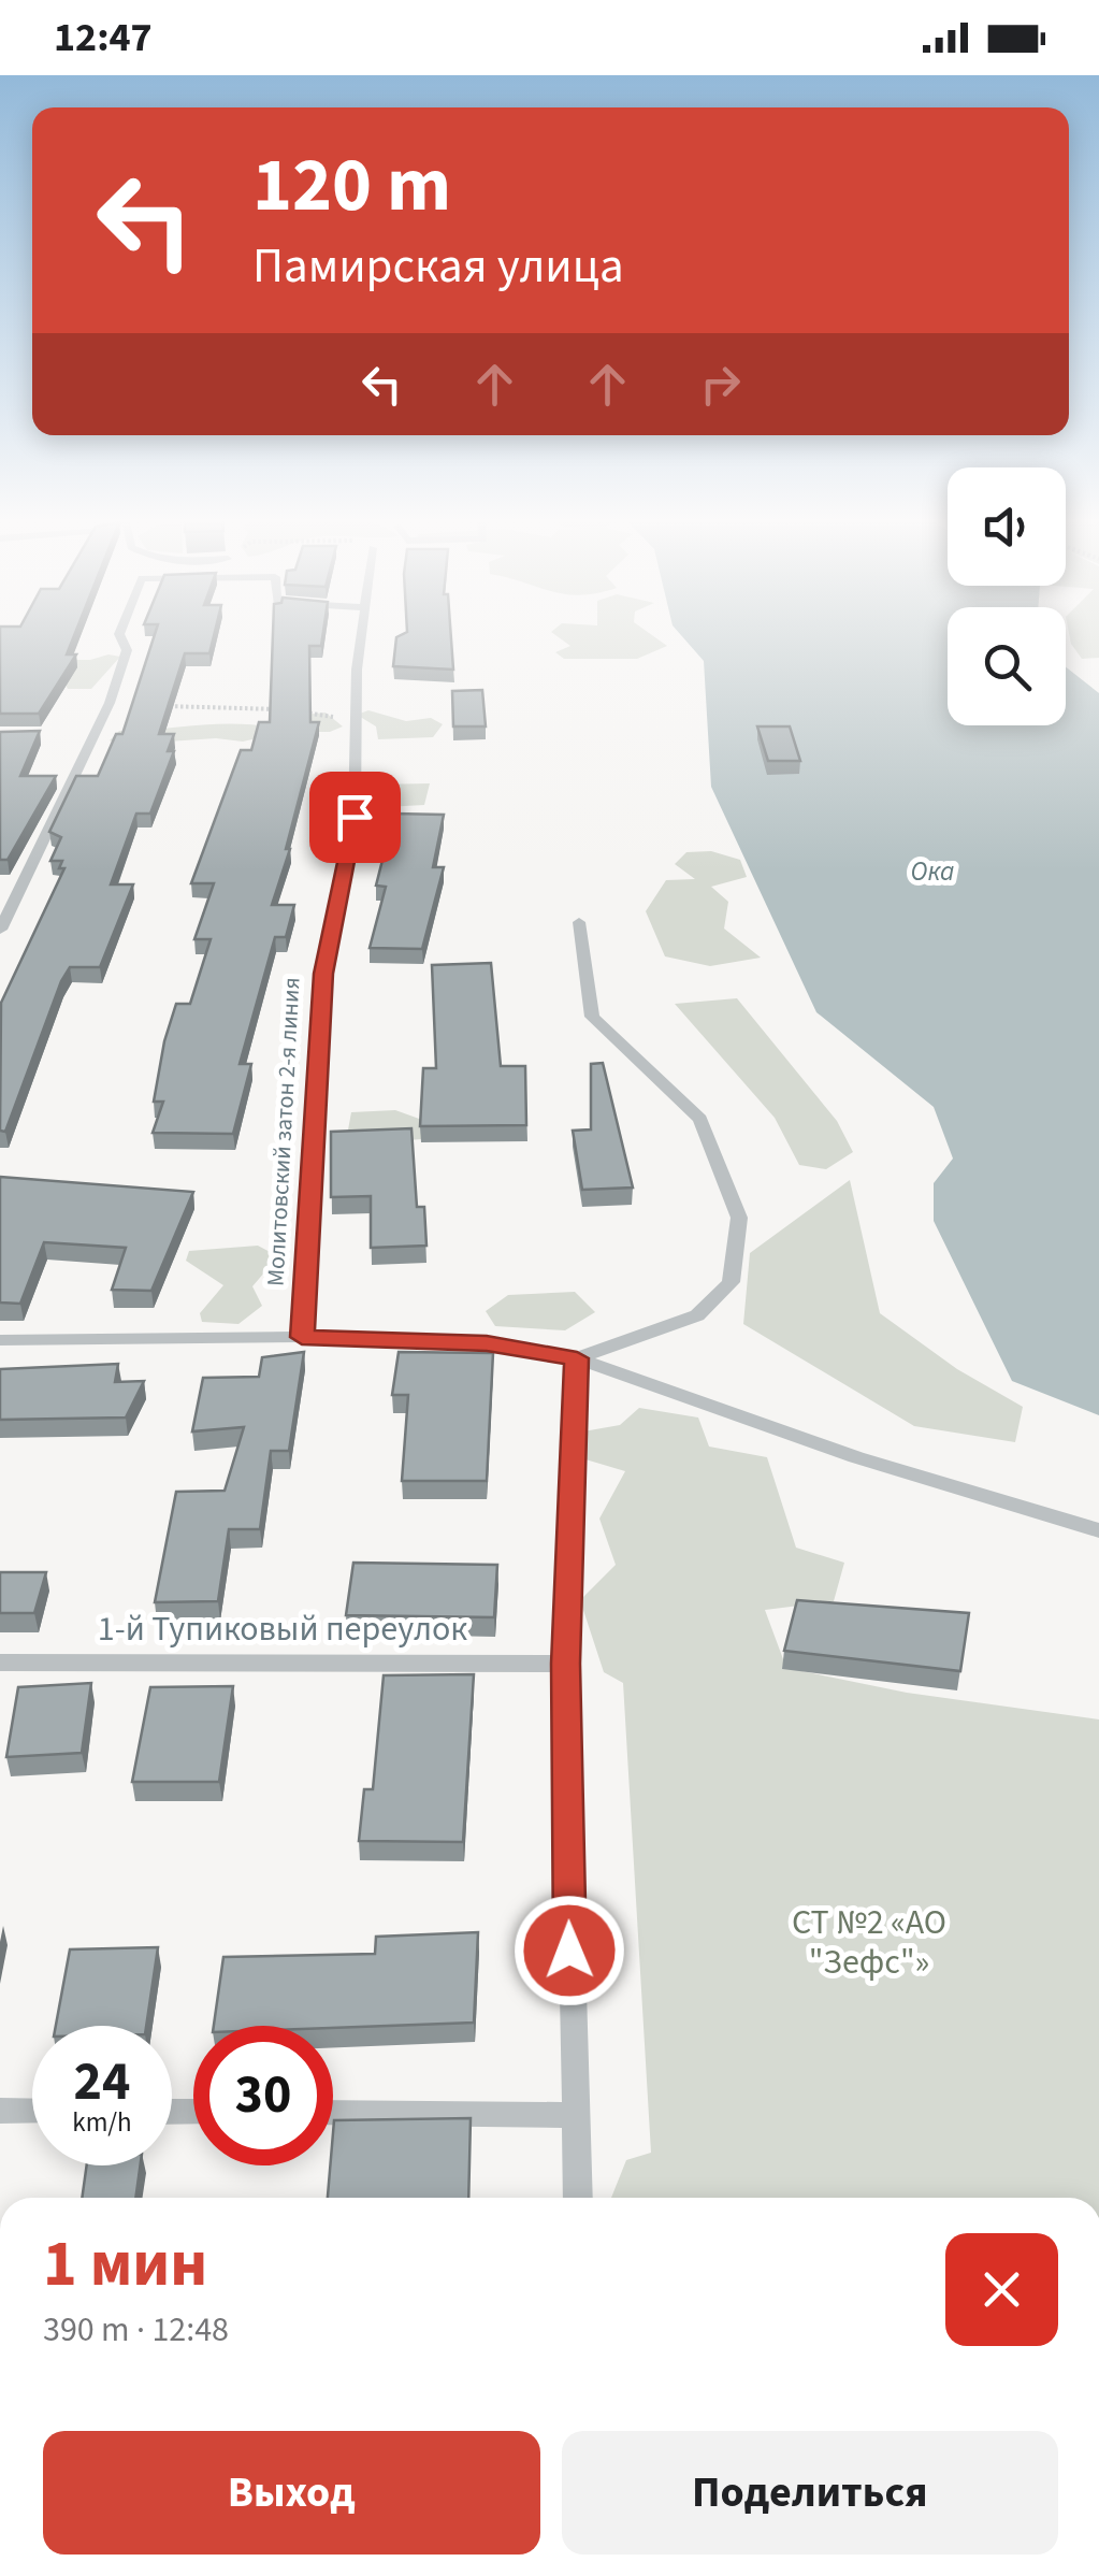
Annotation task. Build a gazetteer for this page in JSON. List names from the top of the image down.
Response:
{
  "streets": {
    "street": ["Молитовский затон 2-я линия", "1-й Тупиковый переулок"]
  },
  "water": ["Ока"],
  "parks": ["СТ №2 «АО \"Зефс\"»"],
  "page": {
    "status": "12:47",
    "turn": ["120 m", "Памирская улица"],
    "speed": "24 km/h",
    "limit": "30",
    "heading": ["1 мин", "390 m · 12:48"],
    "buttons": ["Выход", "Поделиться"]
  }
}
